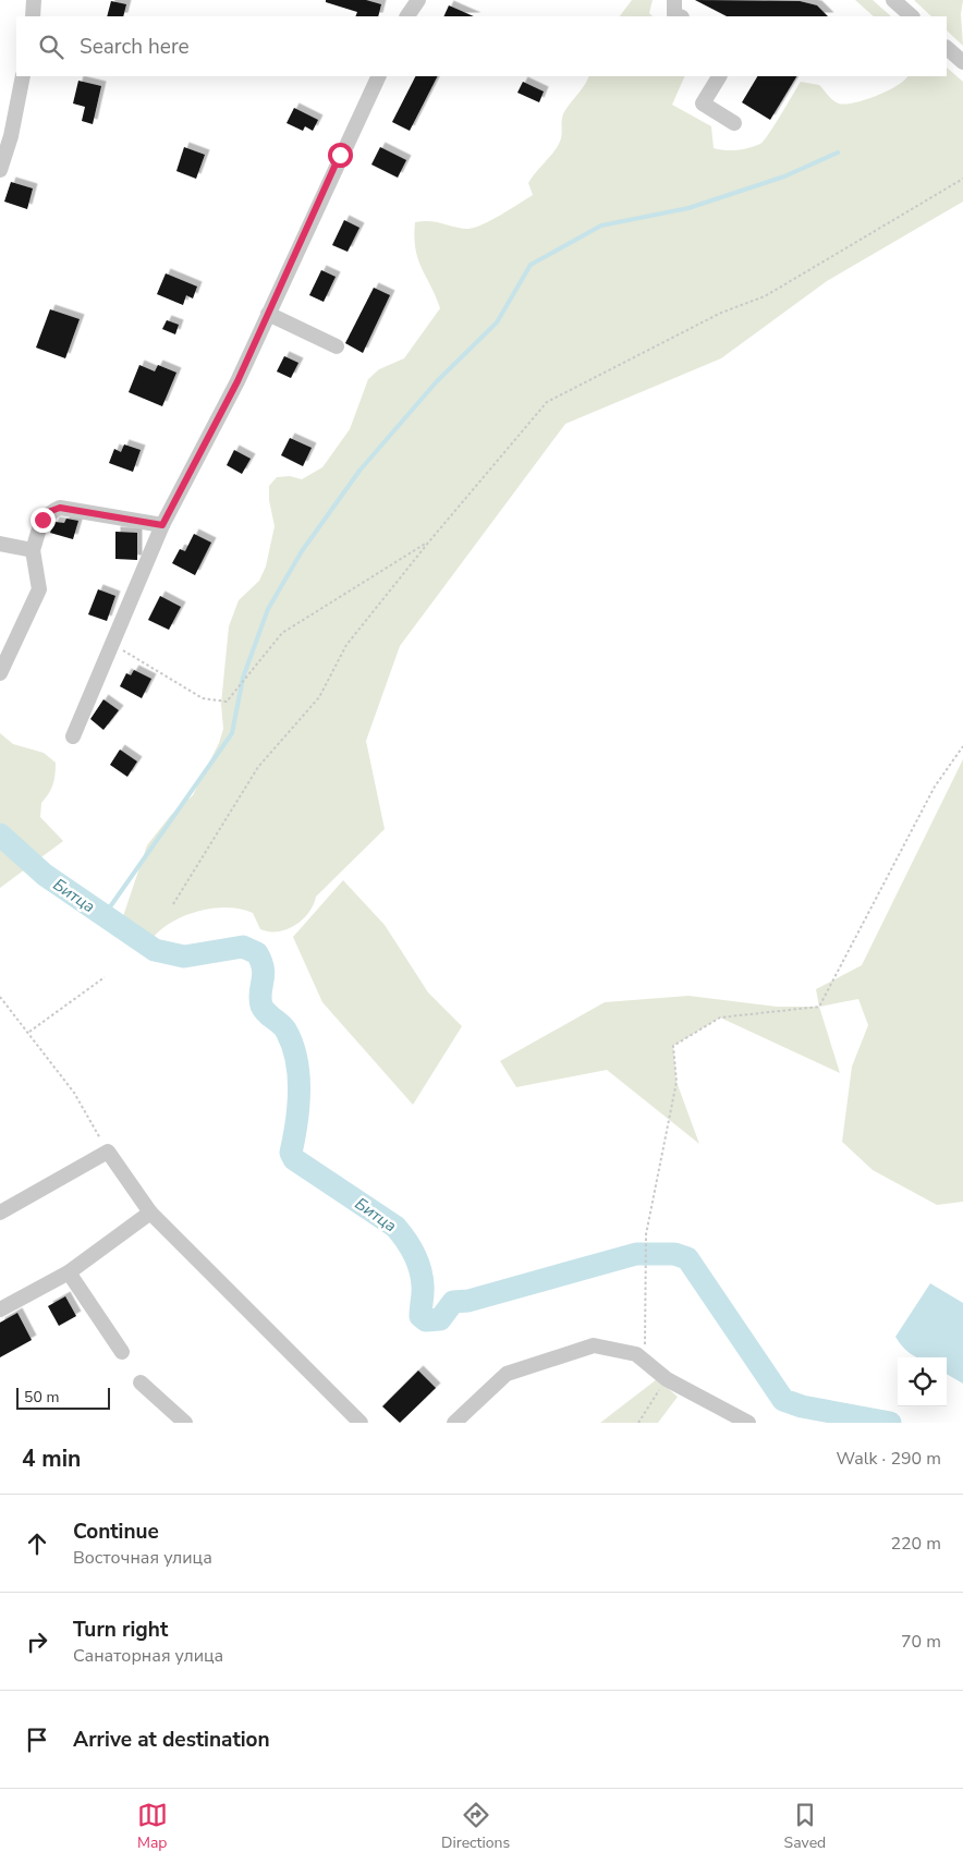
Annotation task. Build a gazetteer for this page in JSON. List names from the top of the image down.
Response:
{
  "water": ["Битца"],
  "scale_bar": "50 m",
  "page": {
    "search": "Search here",
    "scale": "50 m",
    "heading": ["4 min", "Walk · 290 m"],
    "list": [
      ["Continue", "Восточная улица", "220 m"],
      ["Turn right", "Санаторная улица", "70 m"],
      "Arrive at destination"
    ],
    "nav": ["Map", "Directions", "Saved"]
  }
}
